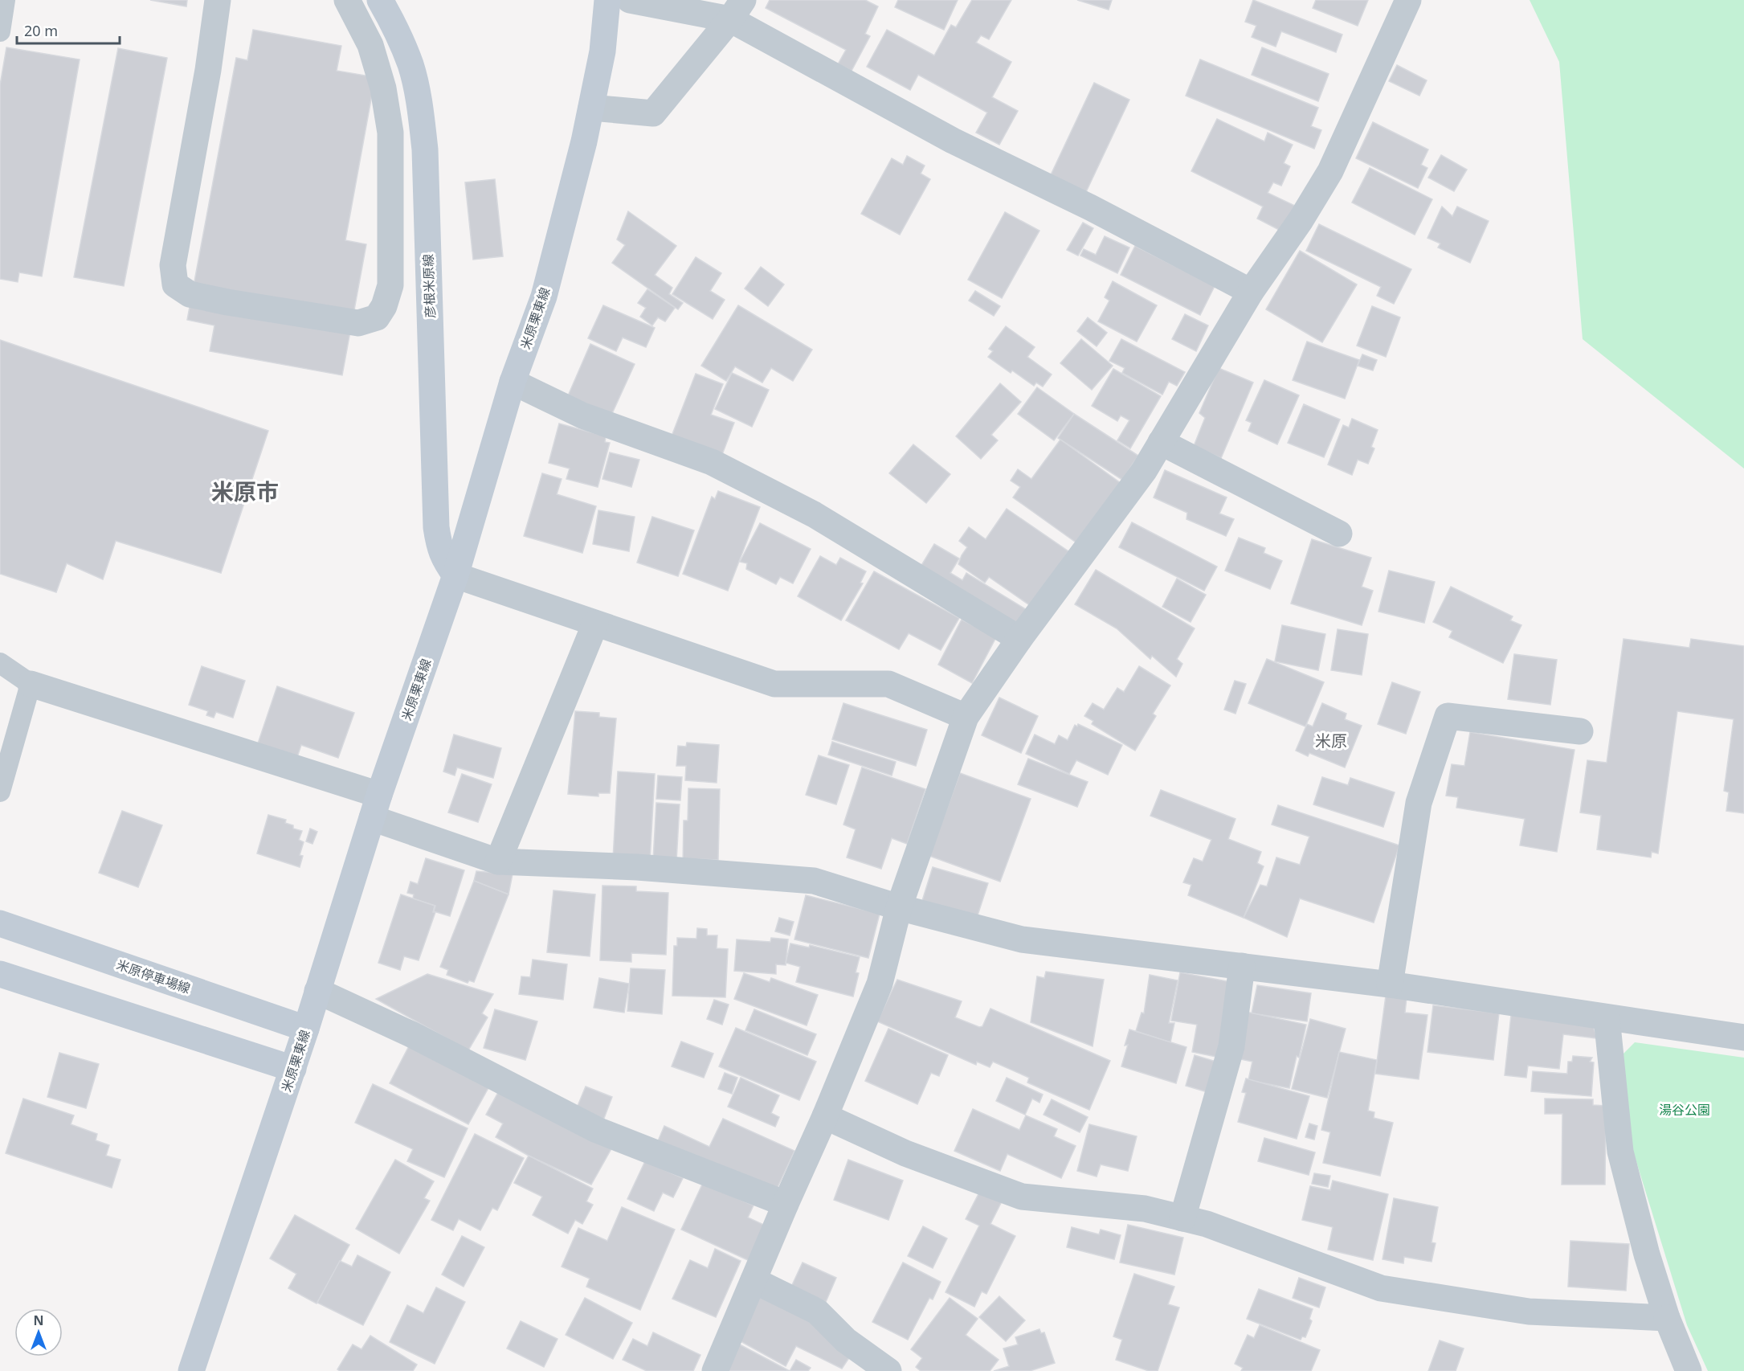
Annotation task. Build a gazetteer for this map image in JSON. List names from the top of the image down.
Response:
{
  "streets": {
    "main road": ["彦根米原線", "米原栗東線", "米原停車場線"]
  },
  "crossings": [
    ["彦根米原線", "米原栗東線"],
    ["米原栗東線", "米原停車場線"]
  ],
  "districts": ["米原市", "米原"],
  "parks": ["湯谷公園"],
  "scale_bar": "20 m",
  "north": "top"
}
